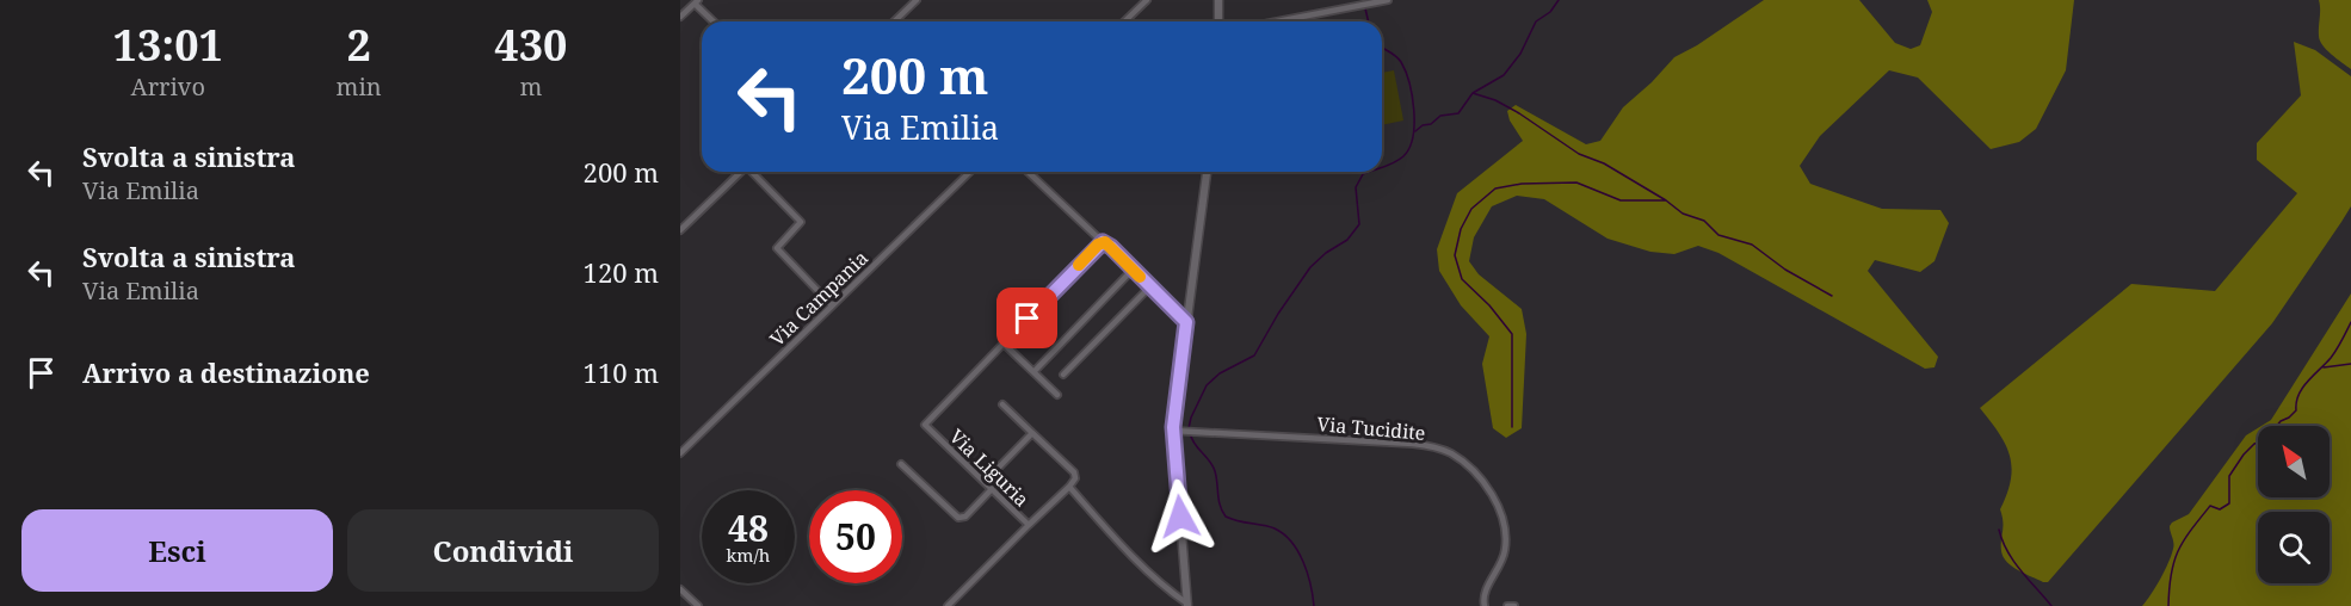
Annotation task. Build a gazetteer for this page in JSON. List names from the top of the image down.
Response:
{
  "streets": {
    "street": ["Via Campania", "Via Tucidite", "Via Liguria"]
  },
  "north": "top left",
  "page": {
    "eta": [
      "13:01",
      "Arrivo",
      "2",
      "min",
      "430",
      "m"
    ],
    "turn": ["200 m", "Via Emilia"],
    "list": [
      {
        "name": "Svolta a sinistra",
        "note": "Via Emilia",
        "value": "200 m"
      },
      {
        "name": "Svolta a sinistra",
        "note": "Via Emilia",
        "value": "120 m"
      },
      {
        "name": "Arrivo a destinazione",
        "value": "110 m"
      }
    ],
    "speed": "48 km/h",
    "limit": "50",
    "buttons": ["Esci", "Condividi"]
  }
}
